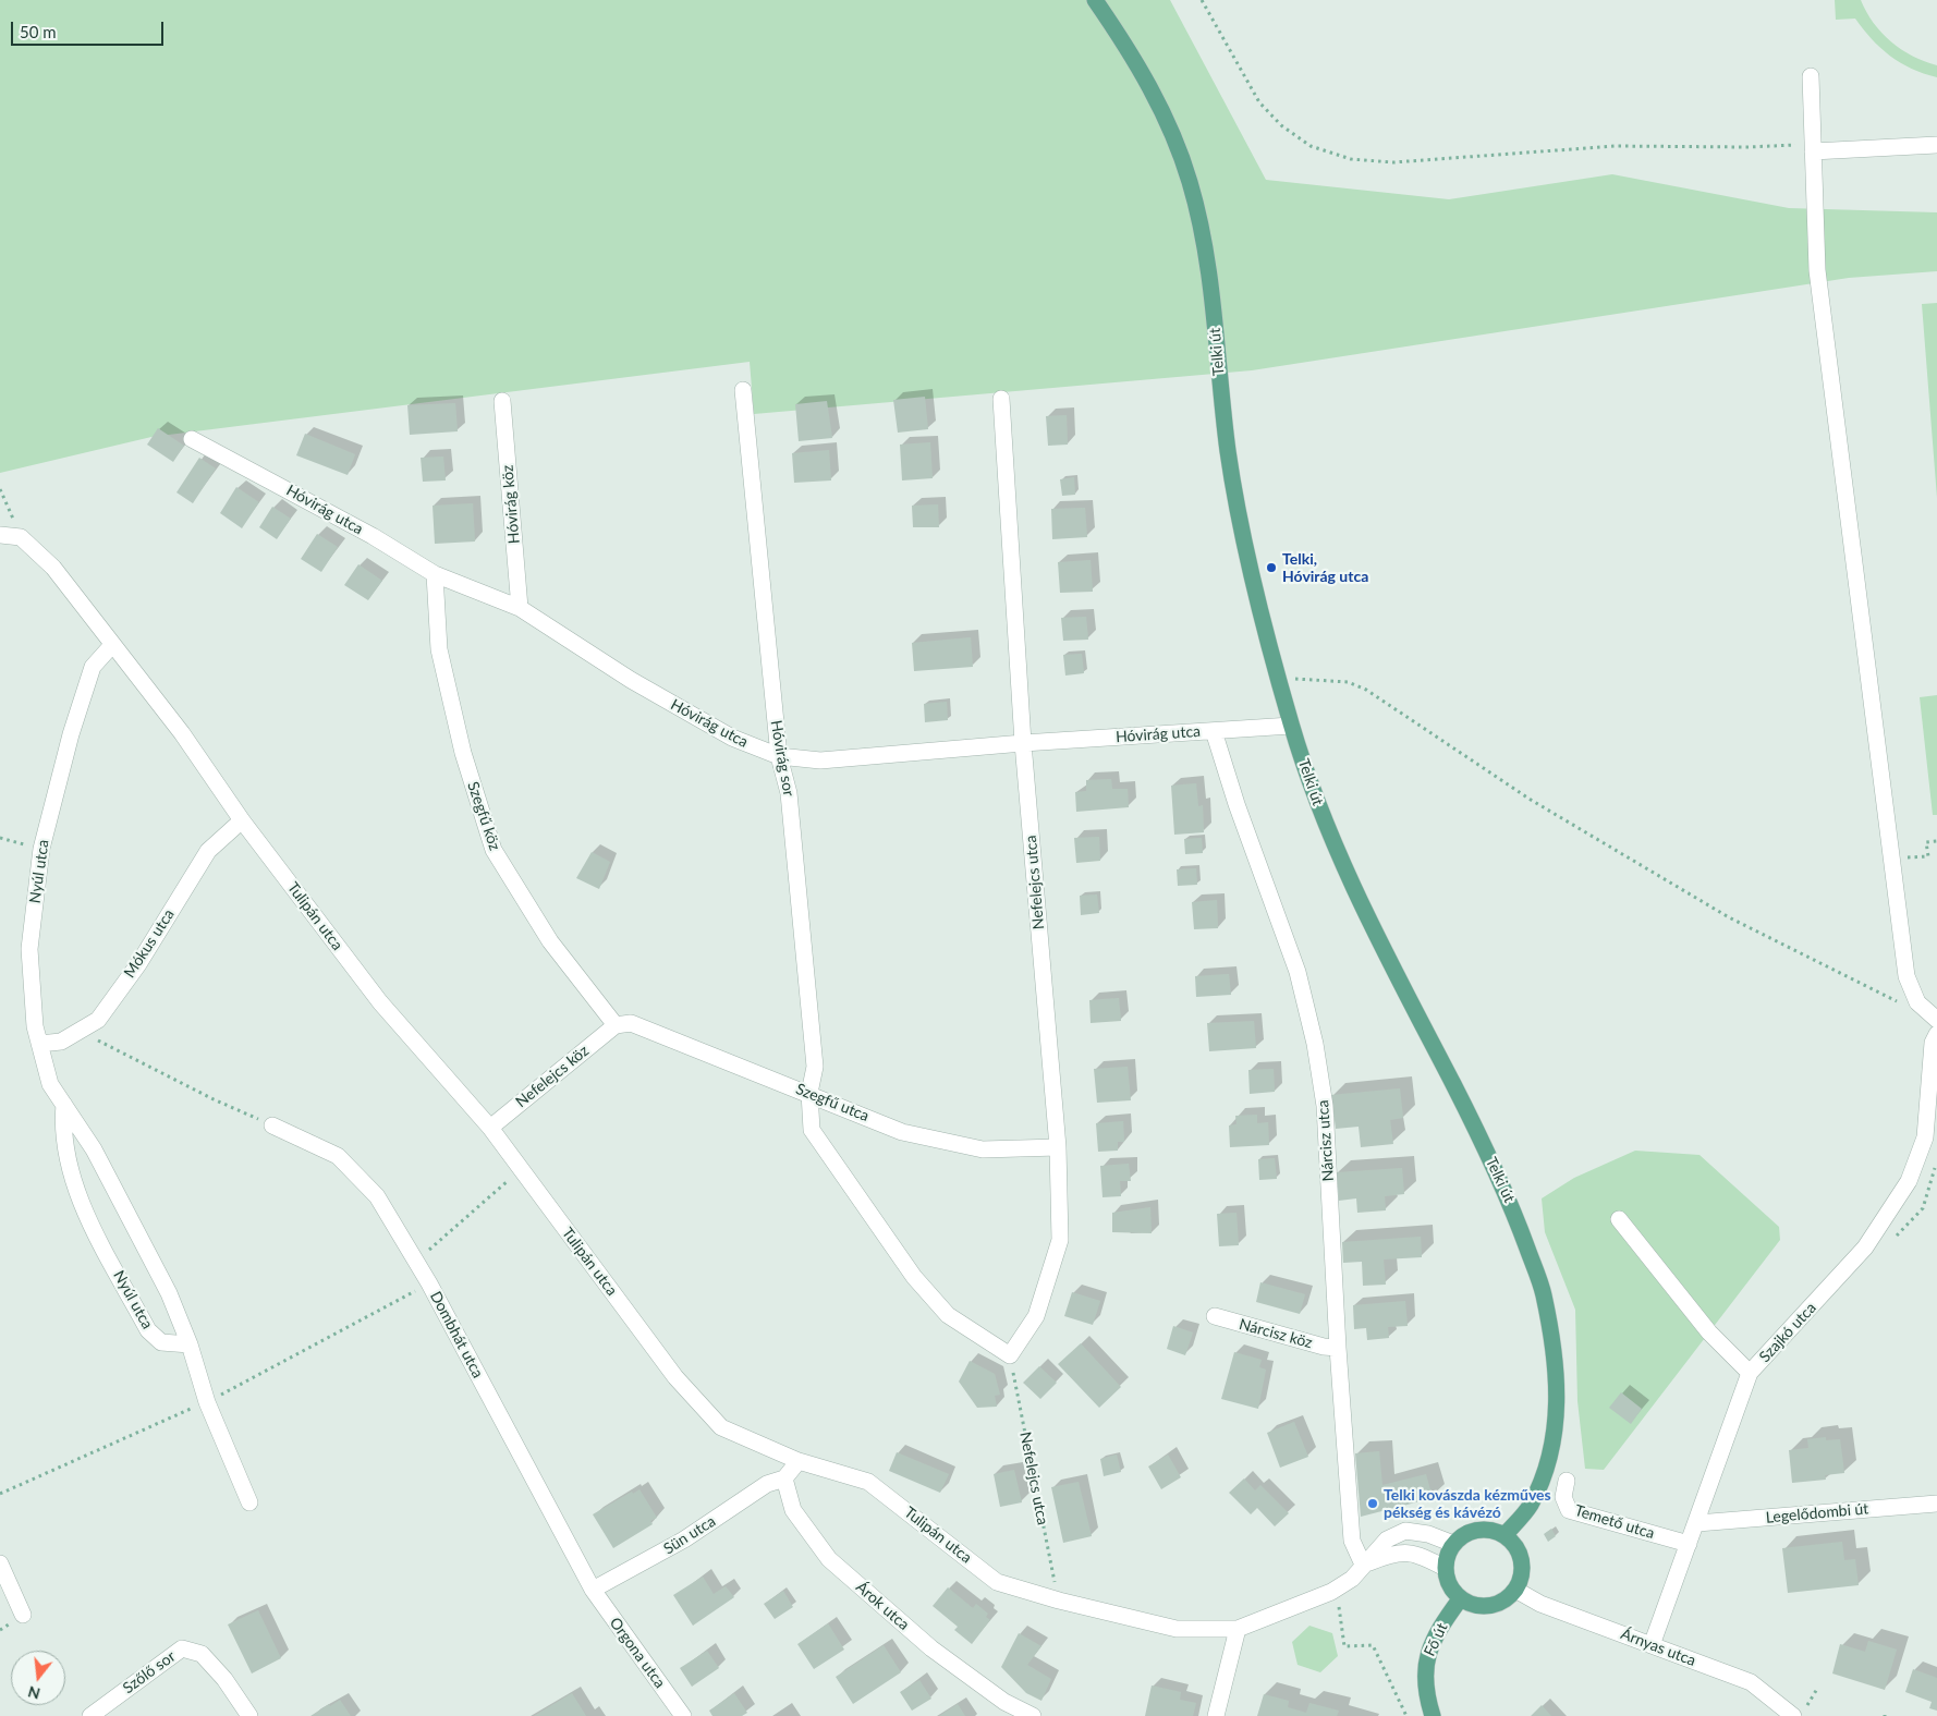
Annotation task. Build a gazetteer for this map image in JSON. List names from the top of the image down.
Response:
{
  "streets": {
    "main road": ["Telki út", "Fő út"],
    "street": [
      "Hóvirág köz",
      "Hóvirág utca",
      "Hóvirág sor",
      "Szegfű köz",
      "Nyúl utca",
      "Nefelejcs utca",
      "Tulipán utca",
      "Mókus utca",
      "Nefelejcs köz",
      "Szegfű utca",
      "Nárcisz utca",
      "Szajkó utca",
      "Nárcisz köz",
      "Dombhát utca",
      "Legelődombi út",
      "Temető utca",
      "Sün utca",
      "Árok utca",
      "Árnyas utca",
      "Orgona utca",
      "Szőlő sor"
    ]
  },
  "crossings": [
    ["Telki út", "Hóvirág utca"],
    ["Telki út", "Tulipán utca"],
    ["Telki út", "Fő út"],
    ["Telki út", "Árnyas utca"],
    ["Hóvirág köz", "Hóvirág utca"],
    ["Hóvirág utca", "Hóvirág sor"],
    ["Hóvirág utca", "Szegfű köz"],
    ["Hóvirág utca", "Nefelejcs utca"],
    ["Hóvirág utca", "Nárcisz utca"],
    ["Hóvirág sor", "Szegfű utca"],
    ["Szegfű köz", "Nefelejcs köz"],
    ["Szegfű köz", "Szegfű utca"],
    ["Nyúl utca", "Tulipán utca"],
    ["Nyúl utca", "Mókus utca"],
    ["Nefelejcs utca", "Tulipán utca"],
    ["Nefelejcs utca", "Szegfű utca"],
    ["Tulipán utca", "Mókus utca"],
    ["Tulipán utca", "Nefelejcs köz"],
    ["Tulipán utca", "Nárcisz utca"],
    ["Tulipán utca", "Fő út"],
    ["Tulipán utca", "Árnyas utca"],
    ["Nefelejcs köz", "Szegfű utca"],
    ["Nárcisz utca", "Nárcisz köz"],
    ["Szajkó utca", "Legelődombi út"],
    ["Szajkó utca", "Temető utca"],
    ["Szajkó utca", "Árnyas utca"],
    ["Dombhát utca", "Sün utca"],
    ["Dombhát utca", "Orgona utca"],
    ["Sün utca", "Árok utca"],
    ["Sün utca", "Orgona utca"],
    ["Fő út", "Árnyas utca"]
  ],
  "places": ["Telki, Hóvirág utca", "Telki kovászda kézműves pékség és kávézó"],
  "scale_bar": "50 m",
  "north": "bottom"
}
